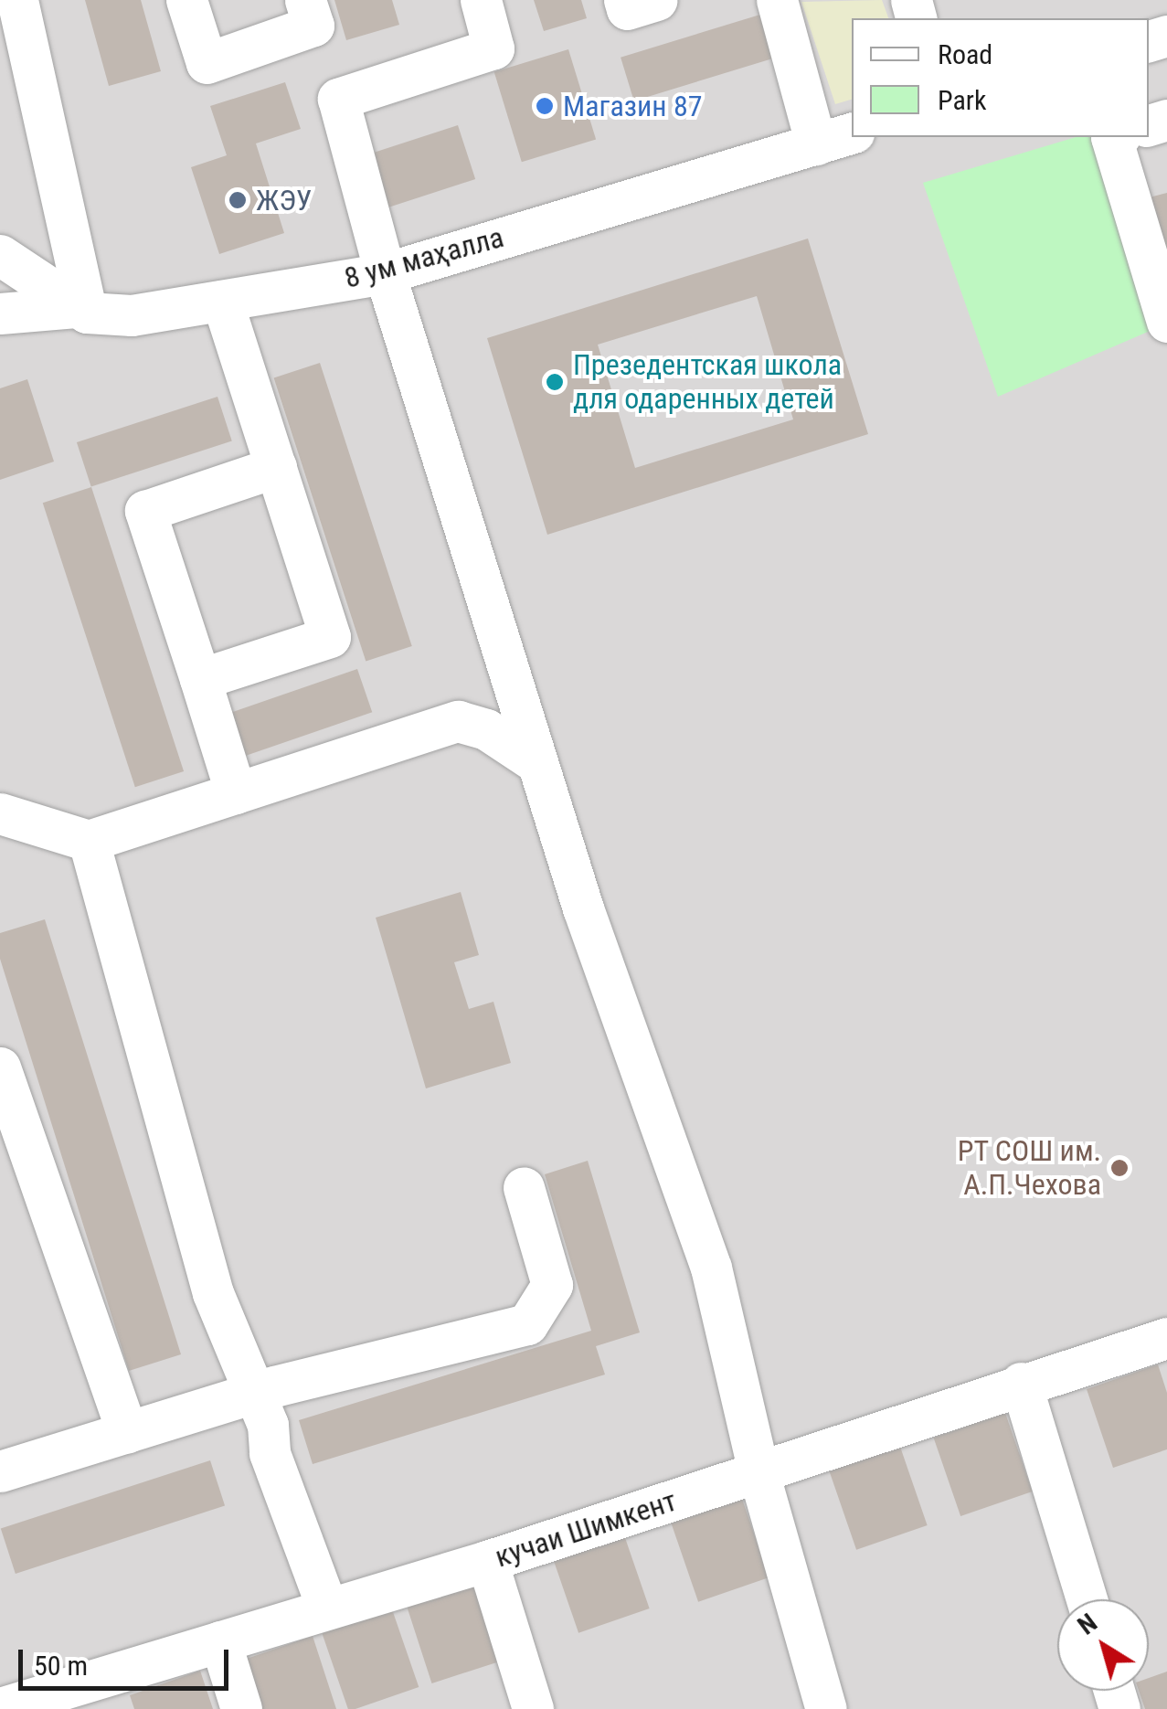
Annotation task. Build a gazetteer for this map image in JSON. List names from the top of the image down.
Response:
{
  "streets": {
    "street": ["8 ум маҳалла", "кучаи Шимкент"]
  },
  "places": [
    "Магазин 87",
    "ЖЭУ",
    "Презедентская школа для одаренных детей",
    "РТ СОШ им. А.П.Чехова"
  ],
  "legend": ["Road", "Park"],
  "scale_bar": "50 m",
  "north": "top left"
}
